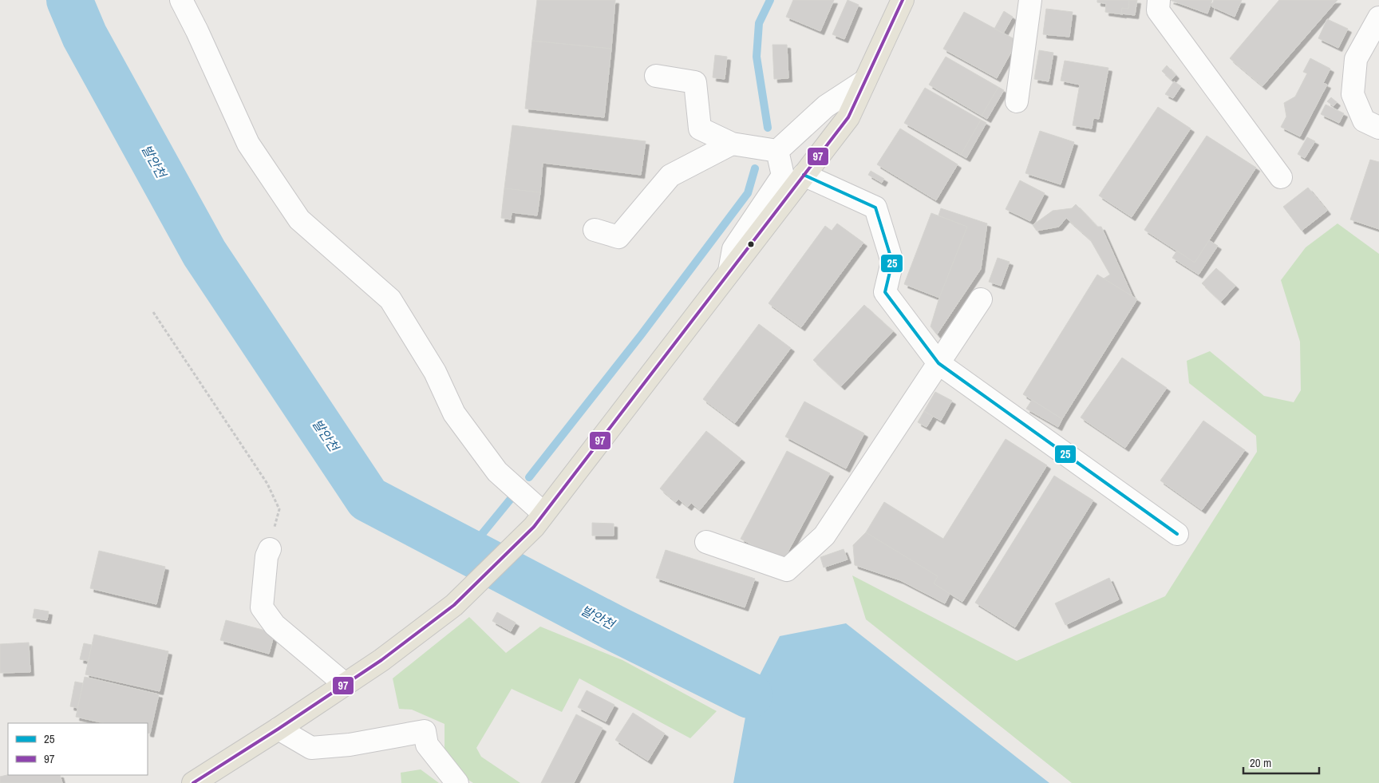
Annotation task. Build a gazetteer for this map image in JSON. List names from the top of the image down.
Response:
{
  "water": ["발안천"],
  "lines": ["transit line 97", "transit line 25"],
  "legend": ["25", "97"],
  "scale_bar": "20 m"
}
